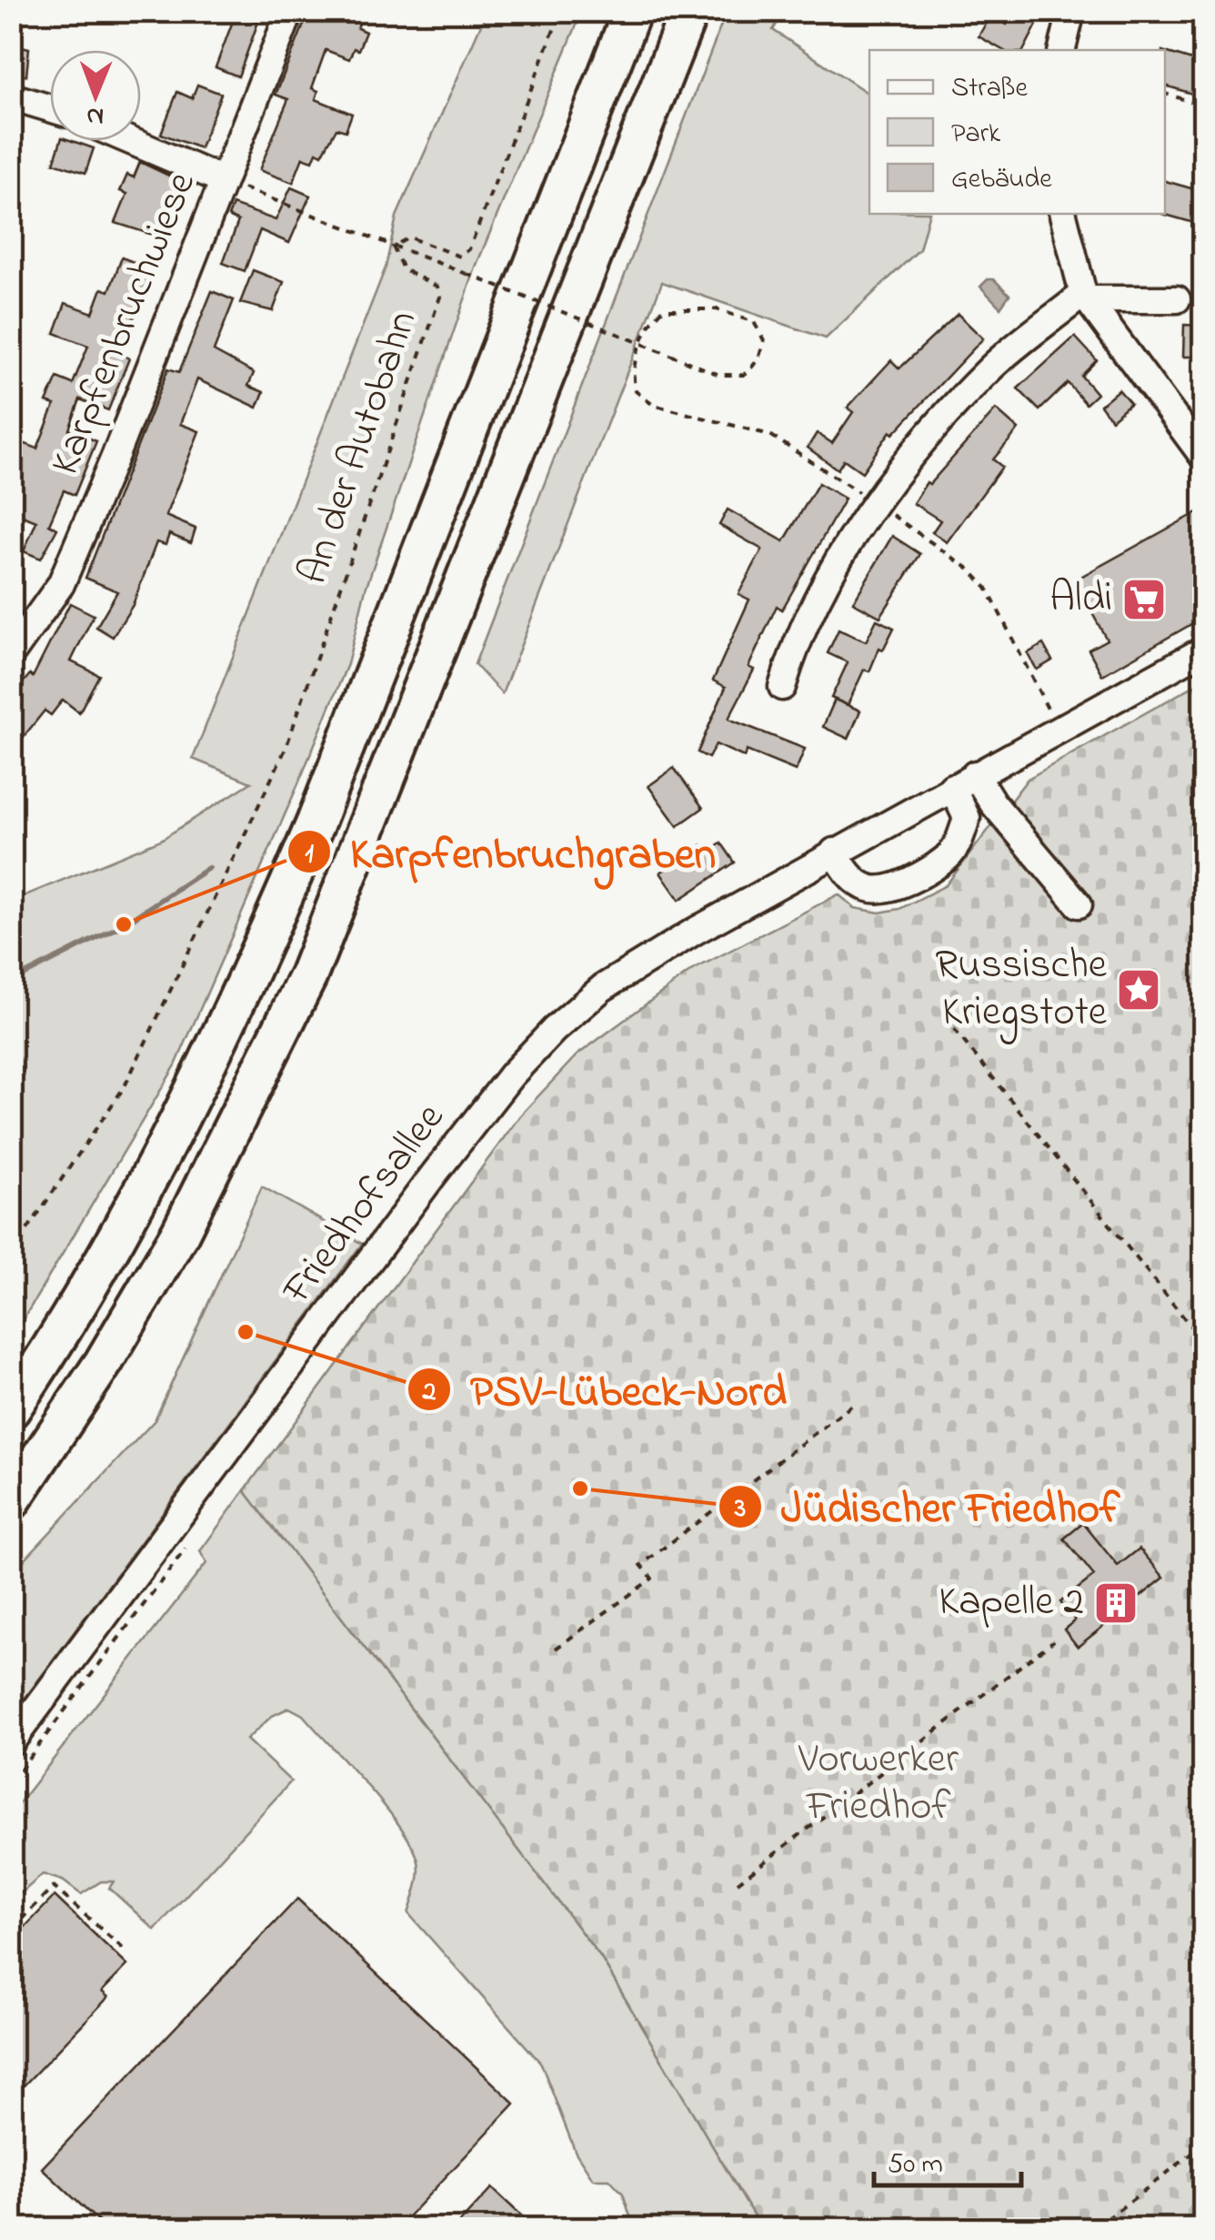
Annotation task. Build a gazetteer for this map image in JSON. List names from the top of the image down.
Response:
{
  "streets": {
    "street": ["Karpfenbruchwiese", "Friedhofsallee"],
    "path": ["An der Autobahn"]
  },
  "parks": ["Vorwerker Friedhof"],
  "places": {
    "supermarket": ["Aldi"],
    "other": ["Karpfenbruchgraben", "PSV-Lübeck-Nord", "Jüdischer Friedhof"],
    "place": ["Russische Kriegstote"],
    "building": ["Kapelle 2"]
  },
  "legend": ["Straße", "Park", "Gebäude"],
  "scale_bar": "50 m",
  "north": "bottom"
}
